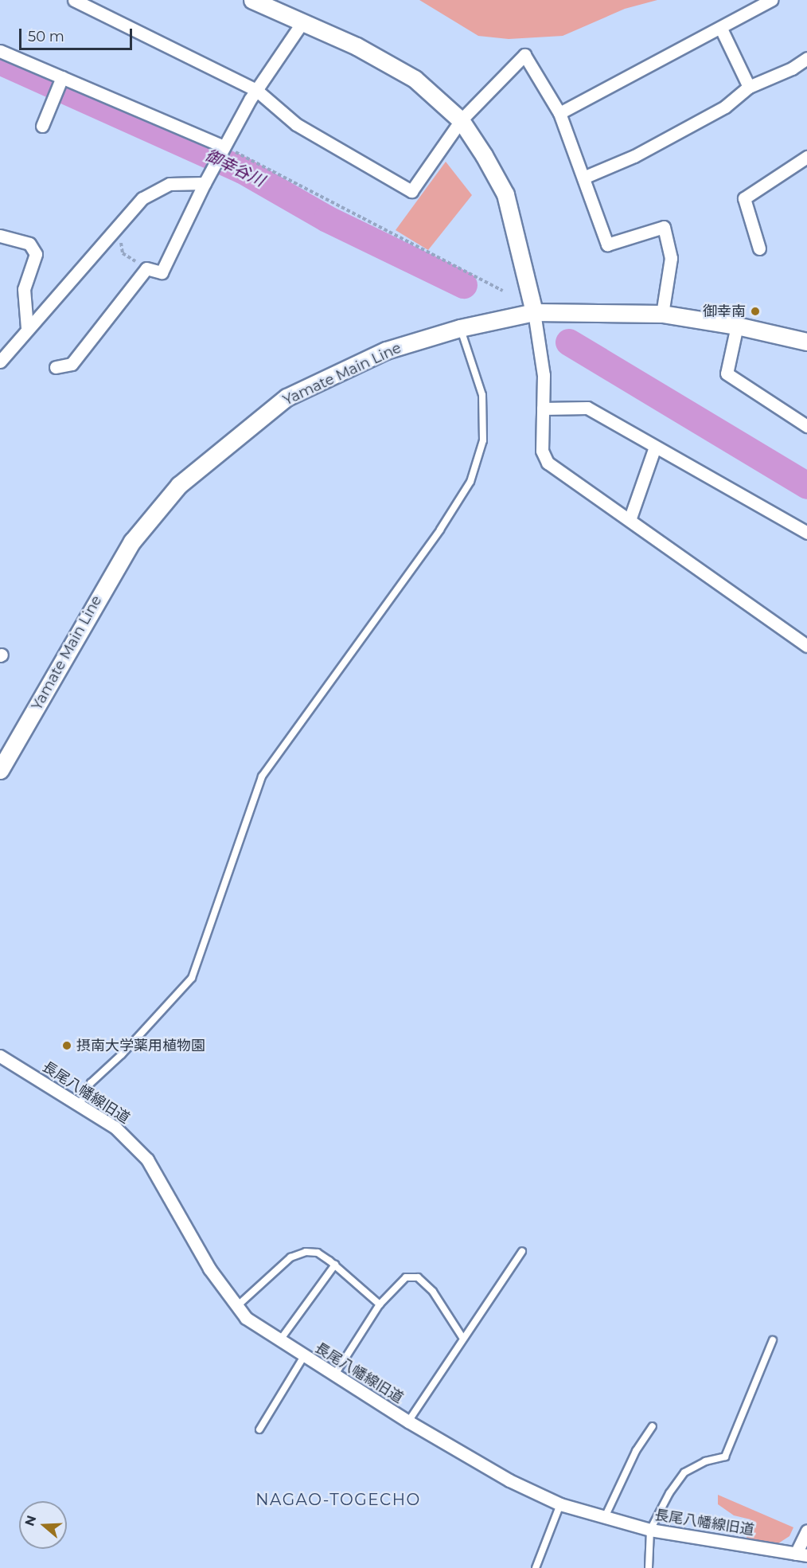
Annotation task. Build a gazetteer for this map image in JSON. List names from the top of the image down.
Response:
{
  "streets": {
    "main road": ["Yamate Main Line"],
    "street": ["長尾八幡線旧道"]
  },
  "districts": ["NAGAO-TOGECHO"],
  "water": ["御幸谷川"],
  "places": ["御幸南", "摂南大学薬用植物園"],
  "scale_bar": "50 m",
  "north": "left"
}
